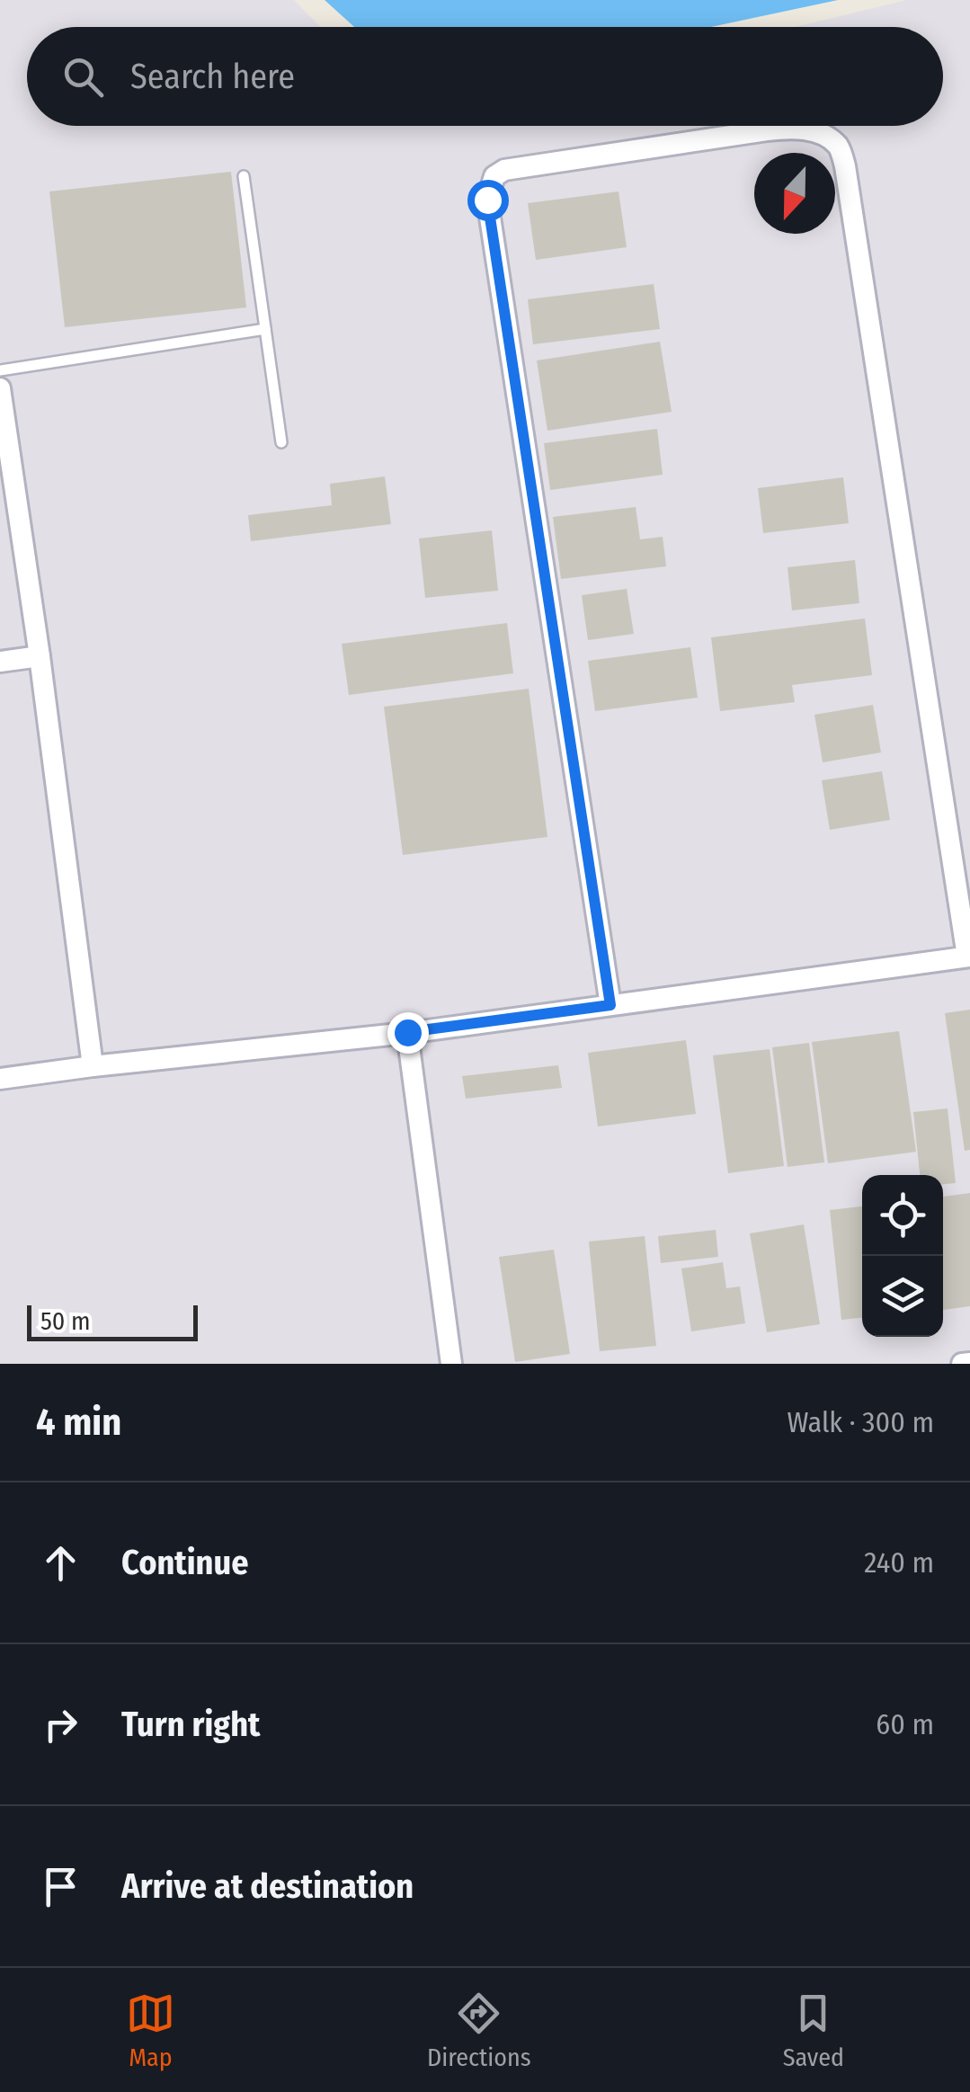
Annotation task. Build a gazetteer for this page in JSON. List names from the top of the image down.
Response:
{
  "scale_bar": "50 m",
  "north": "bottom",
  "page": {
    "search": "Search here",
    "scale": "50 m",
    "heading": ["4 min", "Walk · 300 m"],
    "list": [
      ["Continue", "240 m"],
      ["Turn right", "60 m"],
      "Arrive at destination"
    ],
    "nav": ["Map", "Directions", "Saved"]
  }
}
